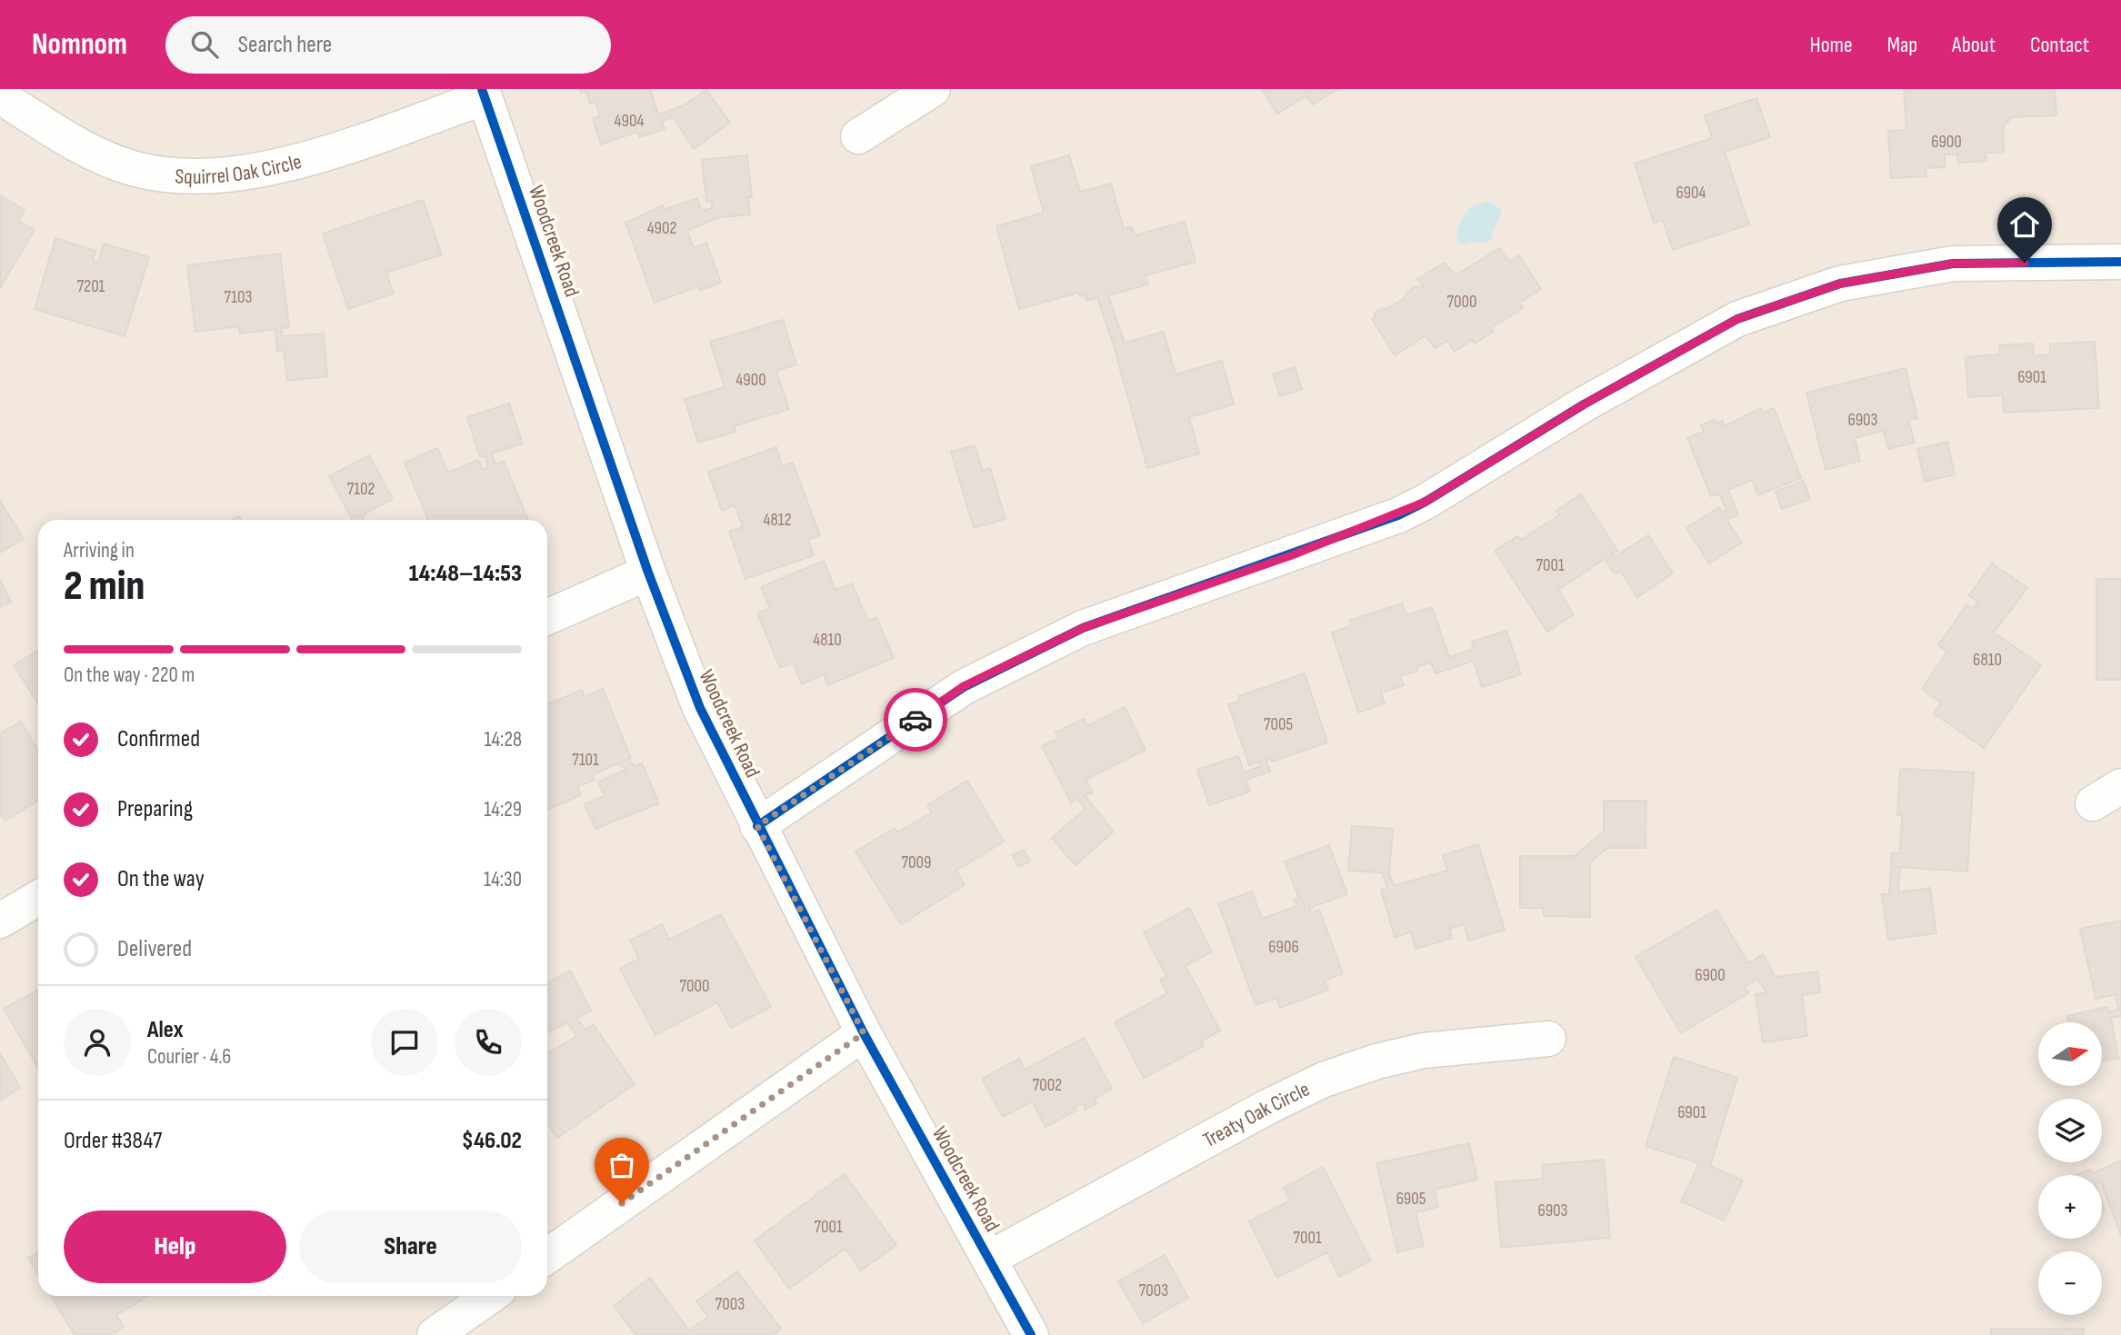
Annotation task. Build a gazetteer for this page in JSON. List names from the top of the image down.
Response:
{
  "streets": {
    "street": ["Squirrel Oak Circle", "Woodcreek Road", "Treaty Oak Circle"]
  },
  "crossings": [
    ["Squirrel Oak Circle", "Woodcreek Road"],
    ["Woodcreek Road", "Treaty Oak Circle"]
  ],
  "house_numbers": [
    "4904",
    "6900",
    "6904",
    "4902",
    "7201",
    "7103",
    "7000",
    "6901",
    "4900",
    "6903",
    "7102",
    "4812",
    "7001",
    "4810",
    "6810",
    "7005",
    "7101",
    "7009",
    "6906",
    "6900",
    "7000",
    "7002",
    "6901",
    "6905",
    "6903",
    "7001",
    "7001",
    "7003",
    "7003"
  ],
  "north": "right",
  "page": {
    "header": "Nomnom",
    "search": "Search here",
    "nav": [
      "Home",
      "Map",
      "About",
      "Contact"
    ],
    "heading": ["2 min", "Arriving in", "14:48–14:53"],
    "panel": [
      "Alex",
      "Courier · 4.6",
      "Order #3847",
      "$46.02"
    ],
    "bar": "On the way · 220 m",
    "list": [
      ["Confirmed", "14:28"],
      ["Preparing", "14:29"],
      ["On the way", "14:30"],
      "Delivered"
    ],
    "map_buttons": ["+", "−"],
    "buttons": ["Help", "Share"]
  }
}
